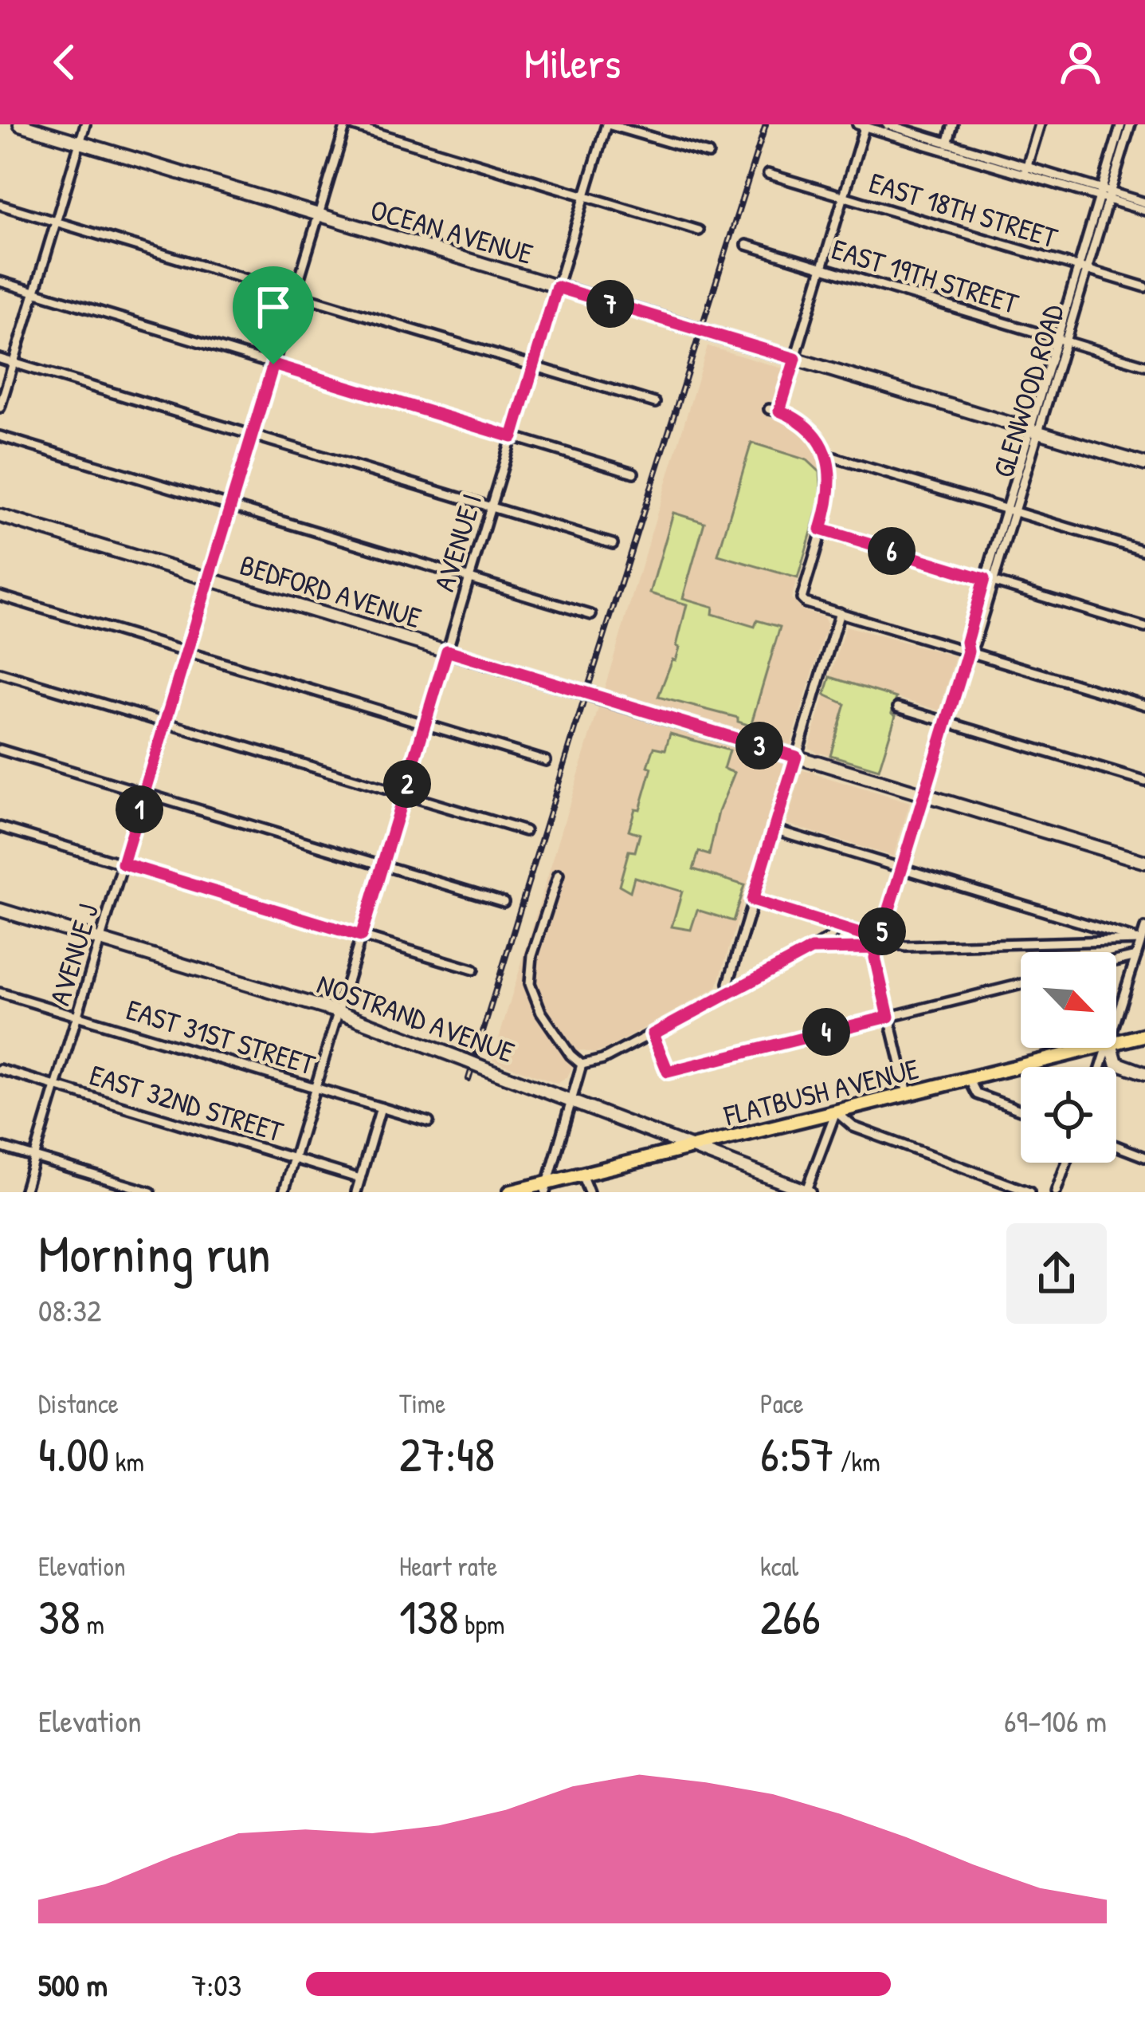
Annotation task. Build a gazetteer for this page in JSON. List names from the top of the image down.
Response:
{
  "streets": {
    "main road": [
      "OCEAN AVENUE",
      "BEDFORD AVENUE",
      "NOSTRAND AVENUE",
      "FLATBUSH AVENUE"
    ],
    "street": [
      "EAST 18TH STREET",
      "EAST 19TH STREET",
      "GLENWOOD ROAD",
      "AVENUE I",
      "AVENUE J",
      "EAST 31ST STREET",
      "EAST 32ND STREET"
    ]
  },
  "crossings": [
    ["EAST 18TH STREET", "GLENWOOD ROAD"],
    ["OCEAN AVENUE", "GLENWOOD ROAD"],
    ["OCEAN AVENUE", "AVENUE I"],
    ["OCEAN AVENUE", "AVENUE J"],
    ["EAST 19TH STREET", "GLENWOOD ROAD"],
    ["GLENWOOD ROAD", "BEDFORD AVENUE"],
    ["GLENWOOD ROAD", "FLATBUSH AVENUE"],
    ["AVENUE I", "BEDFORD AVENUE"],
    ["AVENUE I", "NOSTRAND AVENUE"],
    ["AVENUE I", "EAST 31ST STREET"],
    ["AVENUE I", "EAST 32ND STREET"],
    ["BEDFORD AVENUE", "AVENUE J"],
    ["AVENUE J", "NOSTRAND AVENUE"],
    ["AVENUE J", "EAST 31ST STREET"],
    ["AVENUE J", "EAST 32ND STREET"],
    ["NOSTRAND AVENUE", "FLATBUSH AVENUE"]
  ],
  "north": "bottom right",
  "page": {
    "header": "Milers",
    "pins": [
      "7",
      "6",
      "3",
      "2",
      "1",
      "5",
      "4"
    ],
    "heading": ["Morning run", "08:32"],
    "stats": [
      ["Distance", "4.00 km"],
      ["Time", "27:48"],
      ["Pace", "6:57 /km"],
      ["Elevation", "38 m"],
      ["Heart rate", "138 bpm"],
      ["kcal", "266"]
    ],
    "chart": ["Elevation", "69–106 m"],
    "list": [
      {
        "name": "500 m",
        "note": "7:03"
      }
    ]
  }
}
